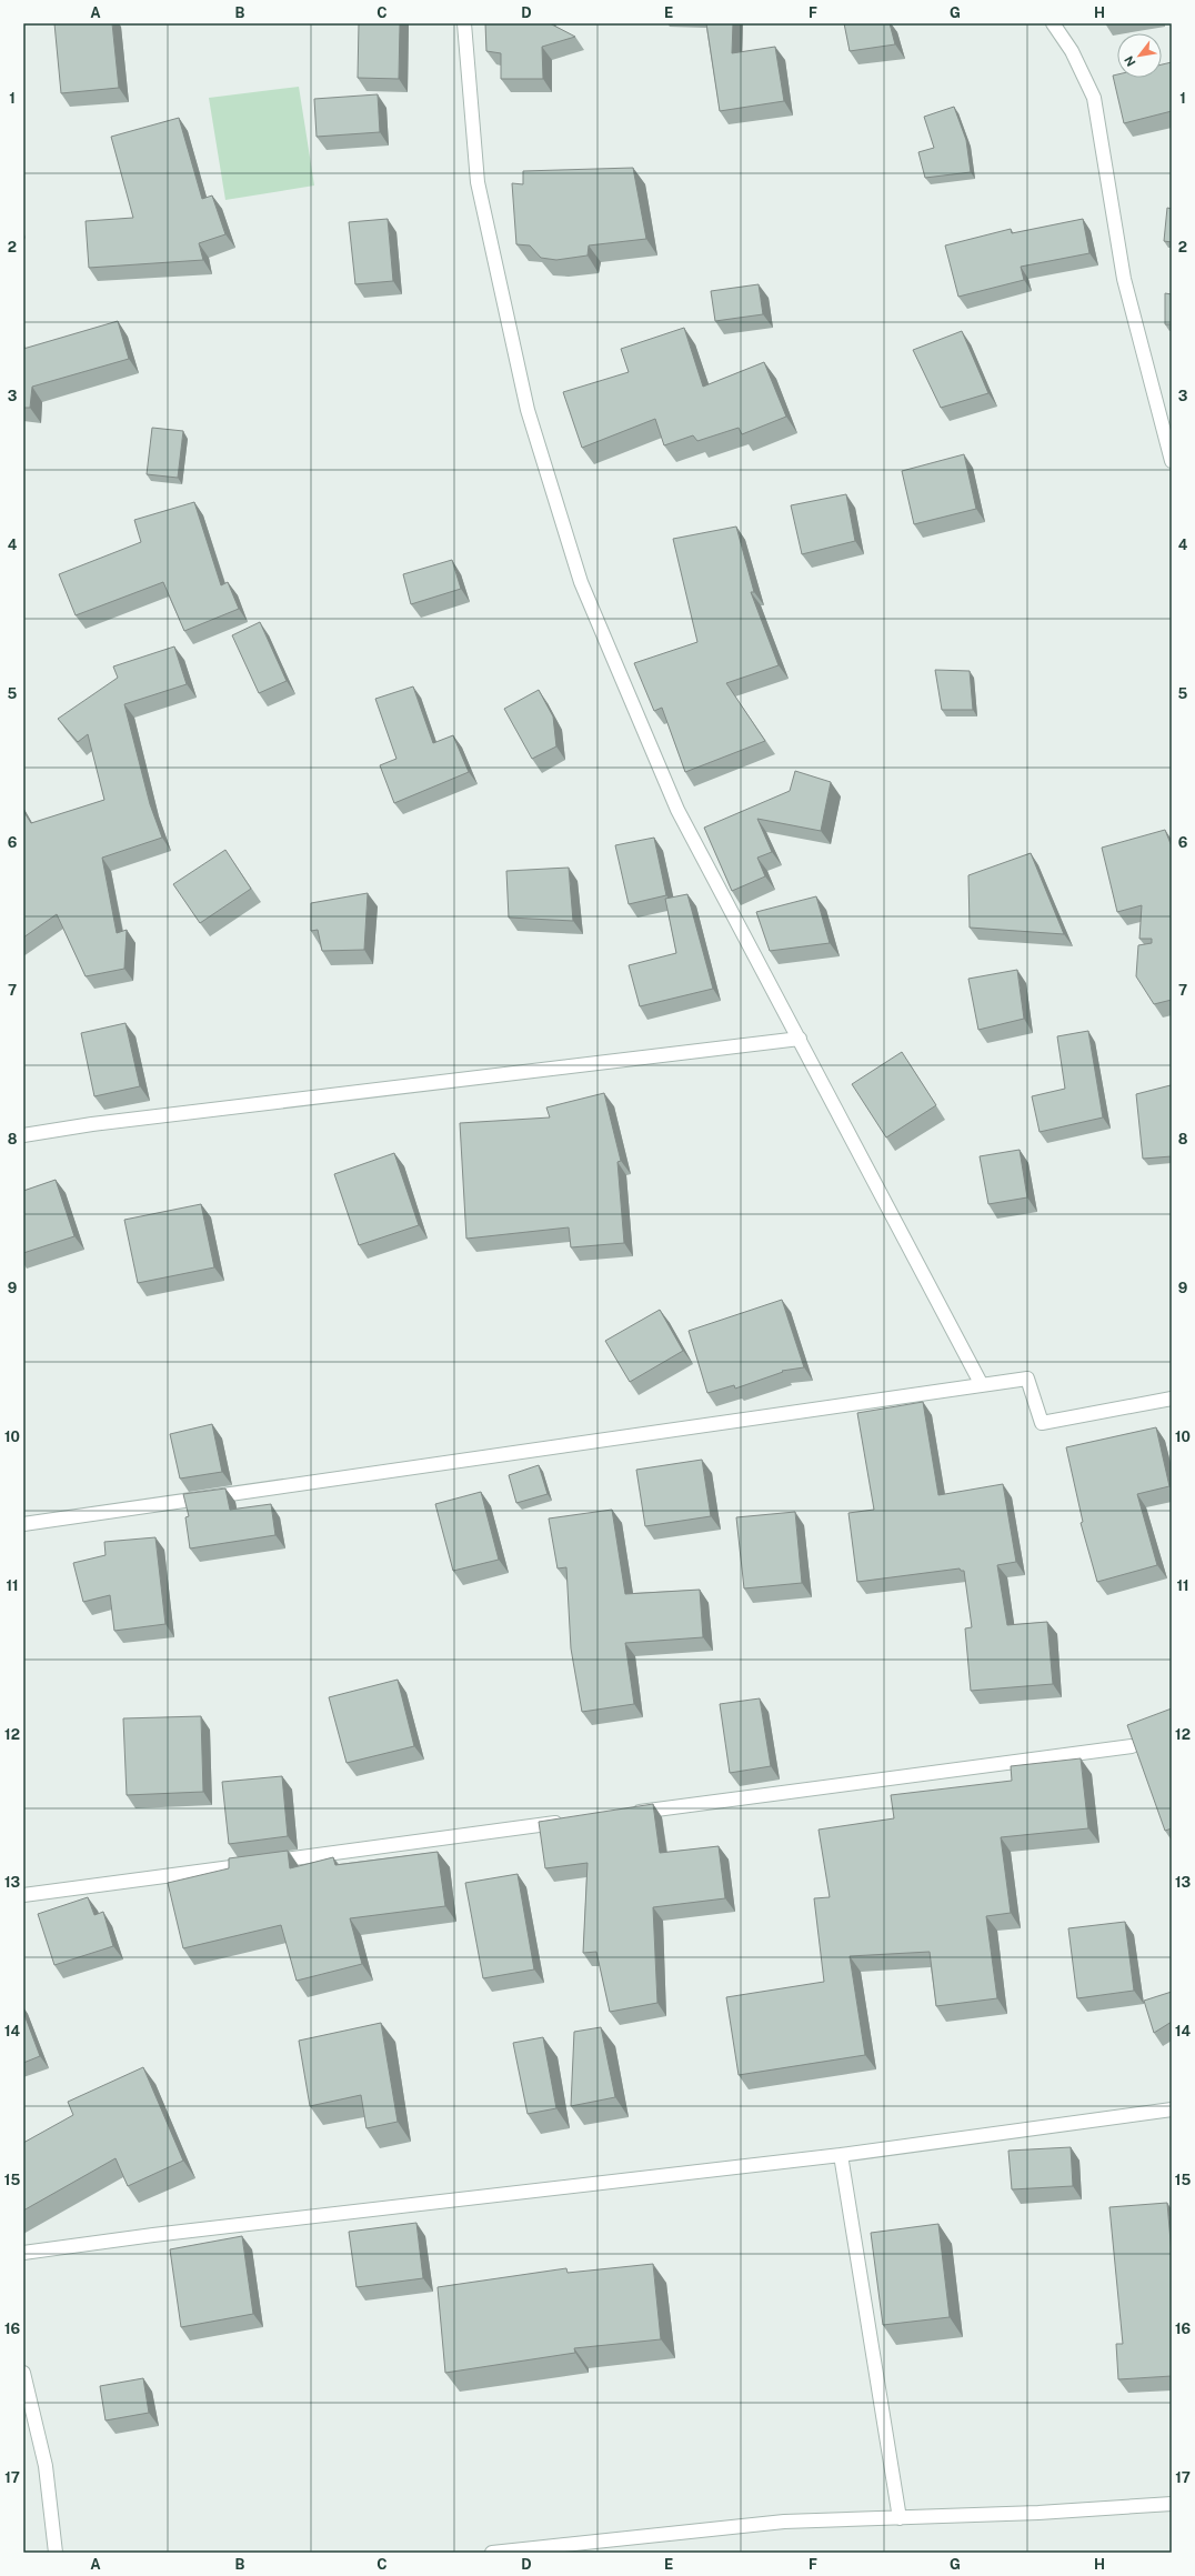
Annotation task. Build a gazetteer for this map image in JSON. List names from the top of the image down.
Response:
{
  "north": "bottom left",
  "grid": {
    "columns": [
      "A",
      "B",
      "C",
      "D",
      "E",
      "F",
      "G",
      "H"
    ],
    "rows": [
      "1",
      "2",
      "3",
      "4",
      "5",
      "6",
      "7",
      "8",
      "9",
      "10",
      "11",
      "12",
      "13",
      "14",
      "15",
      "16",
      "17"
    ]
  }
}
